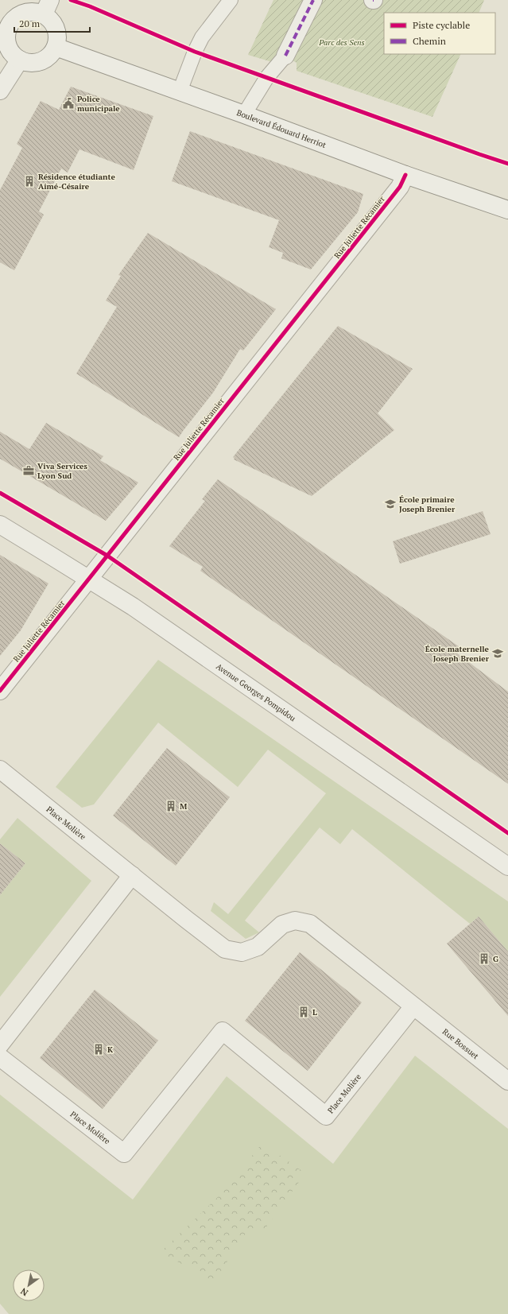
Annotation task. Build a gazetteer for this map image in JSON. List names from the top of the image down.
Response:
{
  "streets": {
    "street": [
      "Boulevard Édouard Herriot",
      "Rue Juliette Récamier",
      "Avenue Georges Pompidou",
      "Place Molière",
      "Rue Bossuet"
    ]
  },
  "crossings": [
    ["Boulevard Édouard Herriot", "Rue Juliette Récamier"],
    ["Rue Juliette Récamier", "Avenue Georges Pompidou"],
    ["Place Molière", "Rue Bossuet"]
  ],
  "parks": ["Parc des Sens"],
  "places": {
    "public building": ["Police municipale"],
    "building": [
      "Résidence étudiante Aimé-Césaire",
      "M",
      "G",
      "L",
      "K"
    ],
    "office": ["Viva Services Lyon Sud"],
    "school or university": ["École primaire Joseph Brenier", "École maternelle Joseph Brenier"]
  },
  "legend": ["Piste cyclable", "Chemin"],
  "scale_bar": "20 m",
  "north": "bottom left"
}
